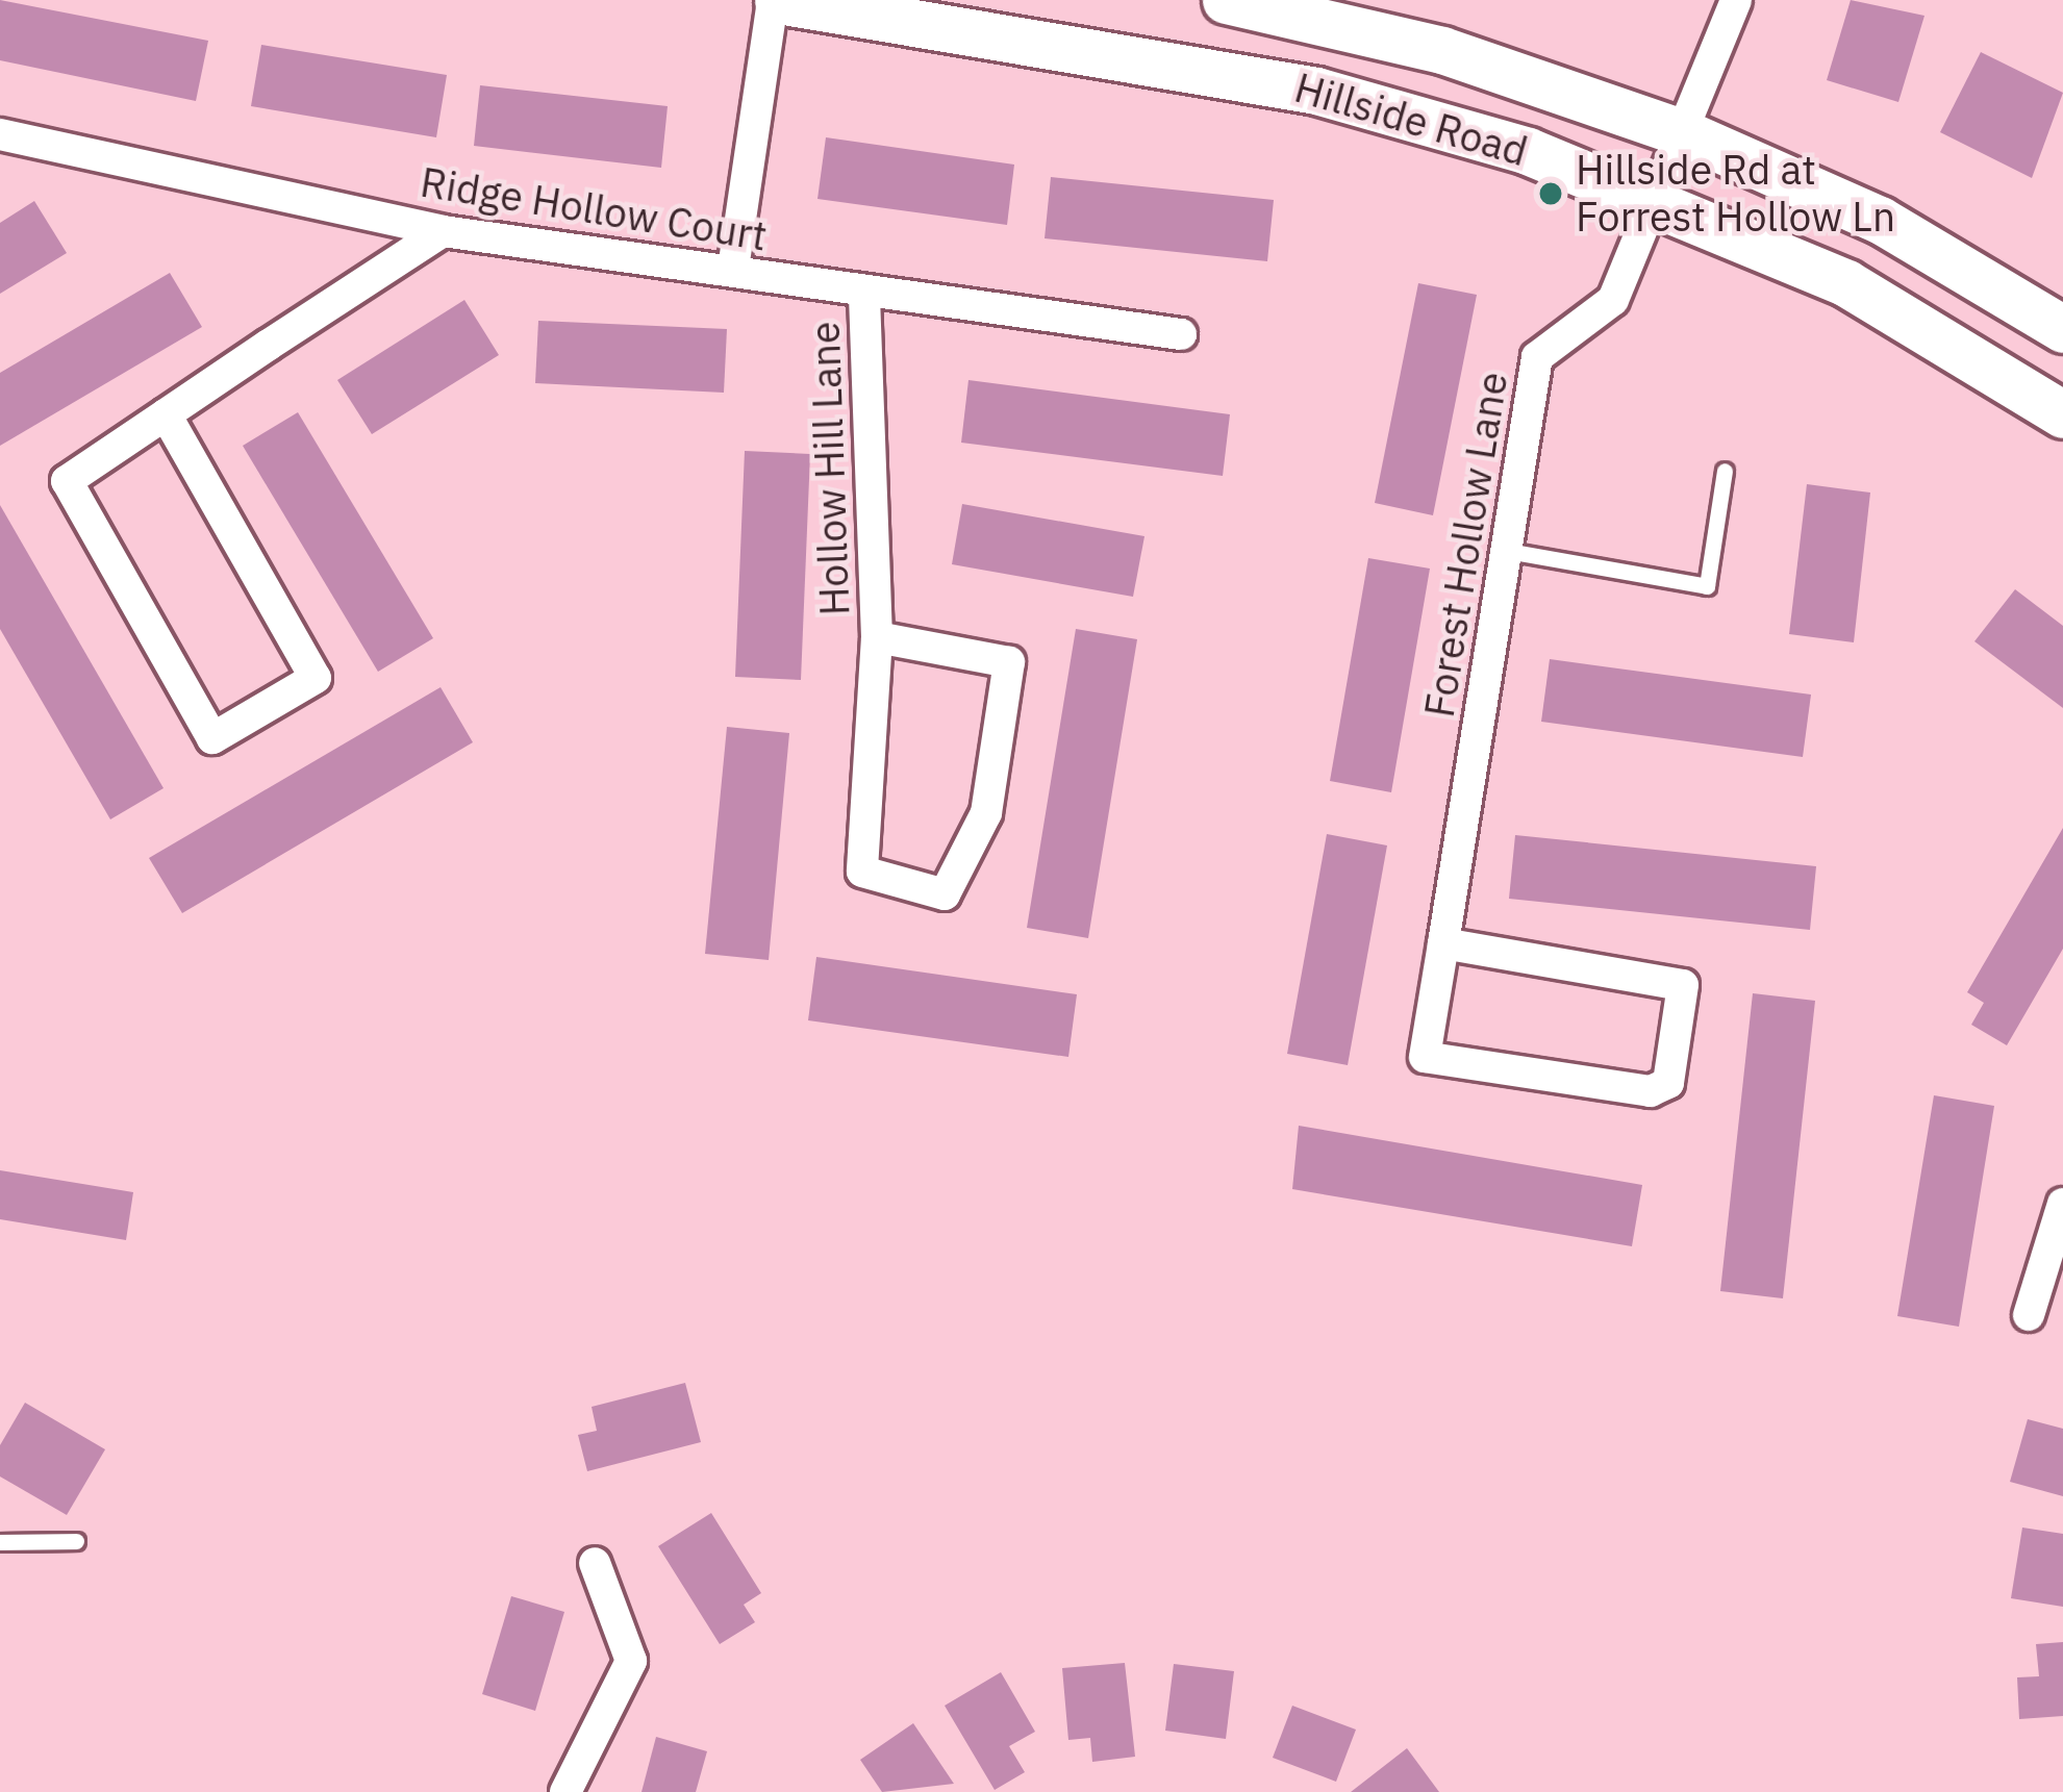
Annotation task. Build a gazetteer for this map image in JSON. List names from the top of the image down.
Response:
{
  "streets": {
    "street": [
      "Hillside Road",
      "Ridge Hollow Court",
      "Hollow Hill Lane",
      "Forest Hollow Lane"
    ]
  },
  "crossings": [
    ["Hillside Road", "Forest Hollow Lane"],
    ["Ridge Hollow Court", "Hollow Hill Lane"]
  ],
  "places": ["Hillside Rd at Forrest Hollow Ln"]
}
